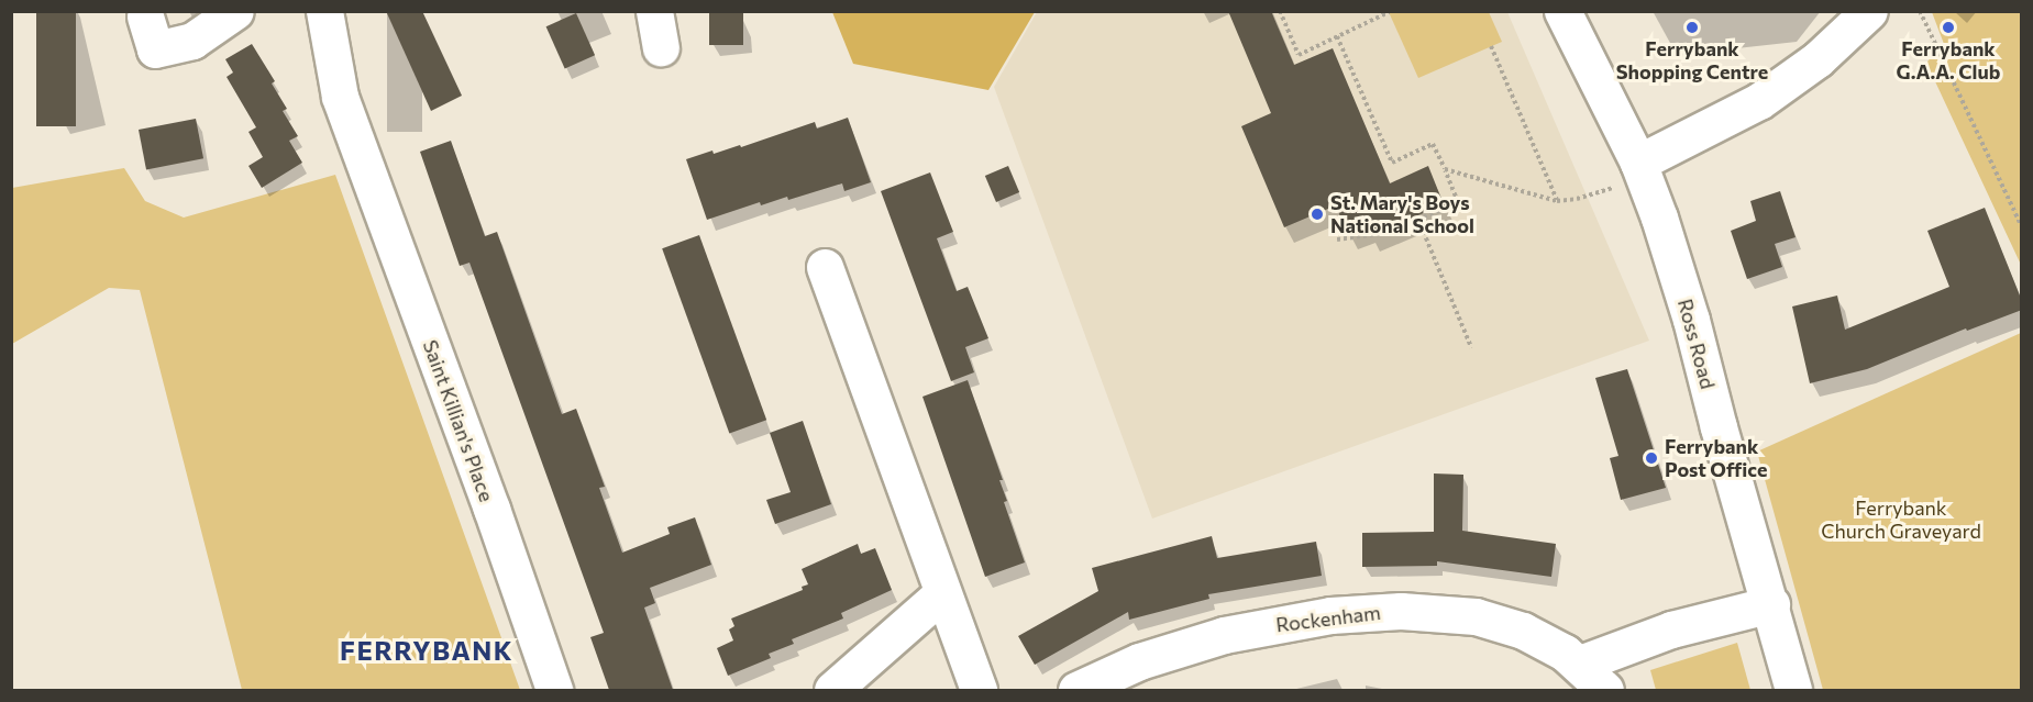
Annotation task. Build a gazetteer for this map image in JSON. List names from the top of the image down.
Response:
{
  "streets": {
    "street": ["Ross Road", "Saint Killian's Place", "Rockenham"]
  },
  "districts": ["FERRYBANK"],
  "parks": ["Ferrybank Church Graveyard"],
  "places": [
    "Ferrybank Shopping Centre",
    "Ferrybank G.A.A. Club",
    "St. Mary's Boys National School",
    "Ferrybank Post Office"
  ]
}
